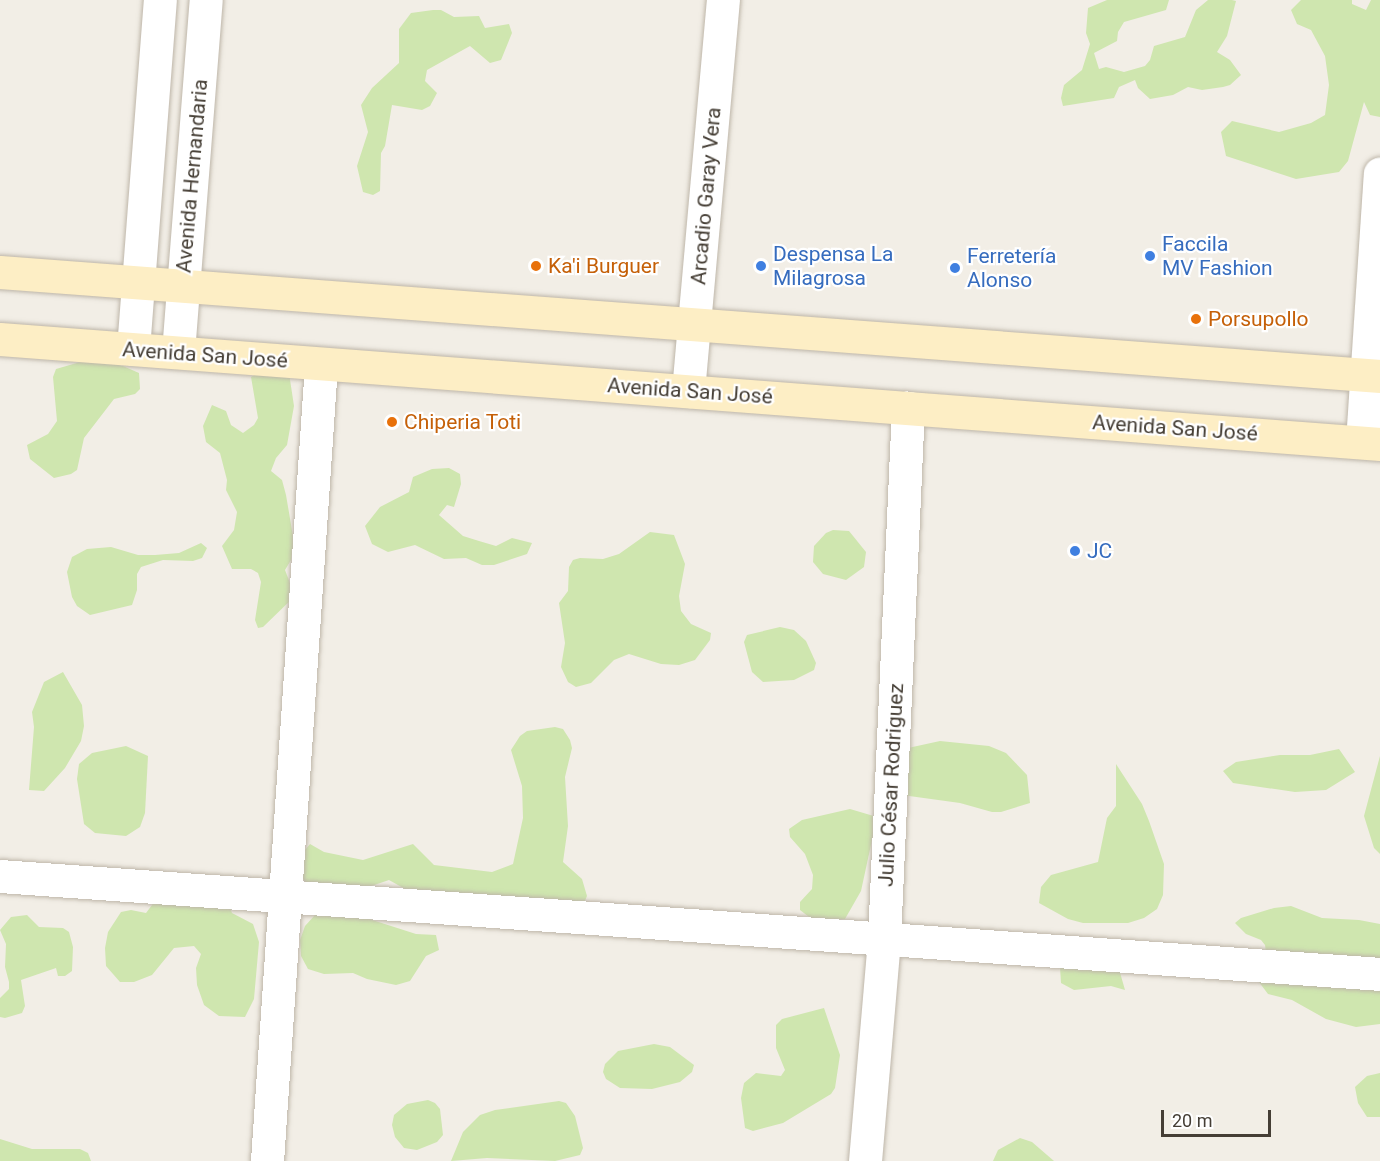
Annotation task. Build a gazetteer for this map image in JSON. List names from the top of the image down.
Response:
{
  "streets": {
    "street": [
      "Avenida Hernandaria",
      "Arcadio Garay Vera",
      "Avenida San José",
      "Julio César Rodriguez"
    ]
  },
  "crossings": [
    ["Avenida Hernandaria", "Avenida San José"],
    ["Arcadio Garay Vera", "Avenida San José"],
    ["Avenida San José", "Julio César Rodriguez"]
  ],
  "places": [
    "Faccila MV Fashion",
    "Ka'i Burguer",
    "Despensa La Milagrosa",
    "Ferretería Alonso",
    "Porsupollo",
    "Chiperia Toti",
    "JC"
  ],
  "scale_bar": "20 m"
}
